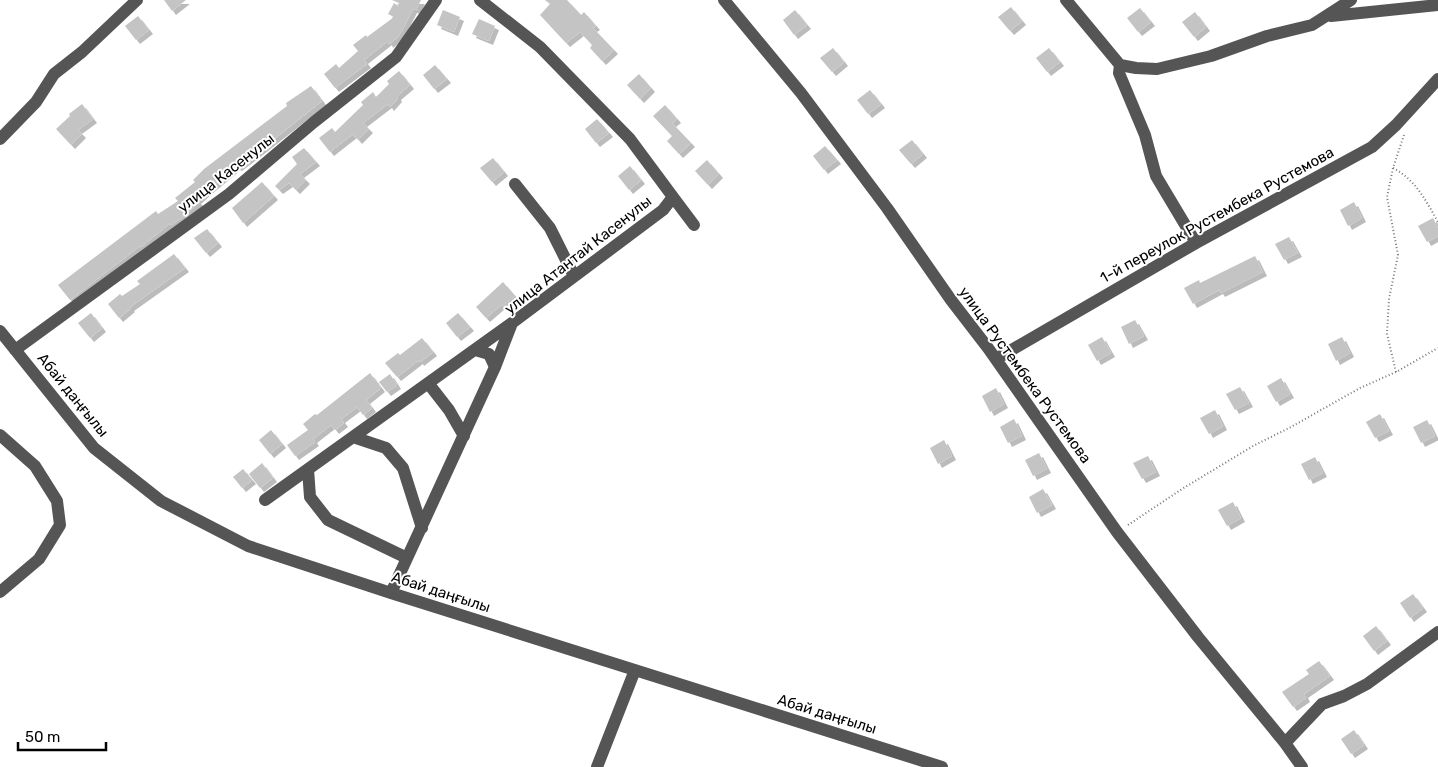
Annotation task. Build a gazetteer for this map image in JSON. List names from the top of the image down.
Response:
{
  "streets": {
    "street": [
      "улица Касенулы",
      "1-й переулок Рустембека Рустемова",
      "улица Атантай Касенулы",
      "улица Рустембека Рустемова",
      "Абай даңғылы"
    ]
  },
  "crossings": [
    ["улица Касенулы", "Абай даңғылы"],
    ["1-й переулок Рустембека Рустемова", "улица Рустембека Рустемова"],
    ["улица Атантай Касенулы", "Абай даңғылы"]
  ],
  "scale_bar": "50 m"
}
